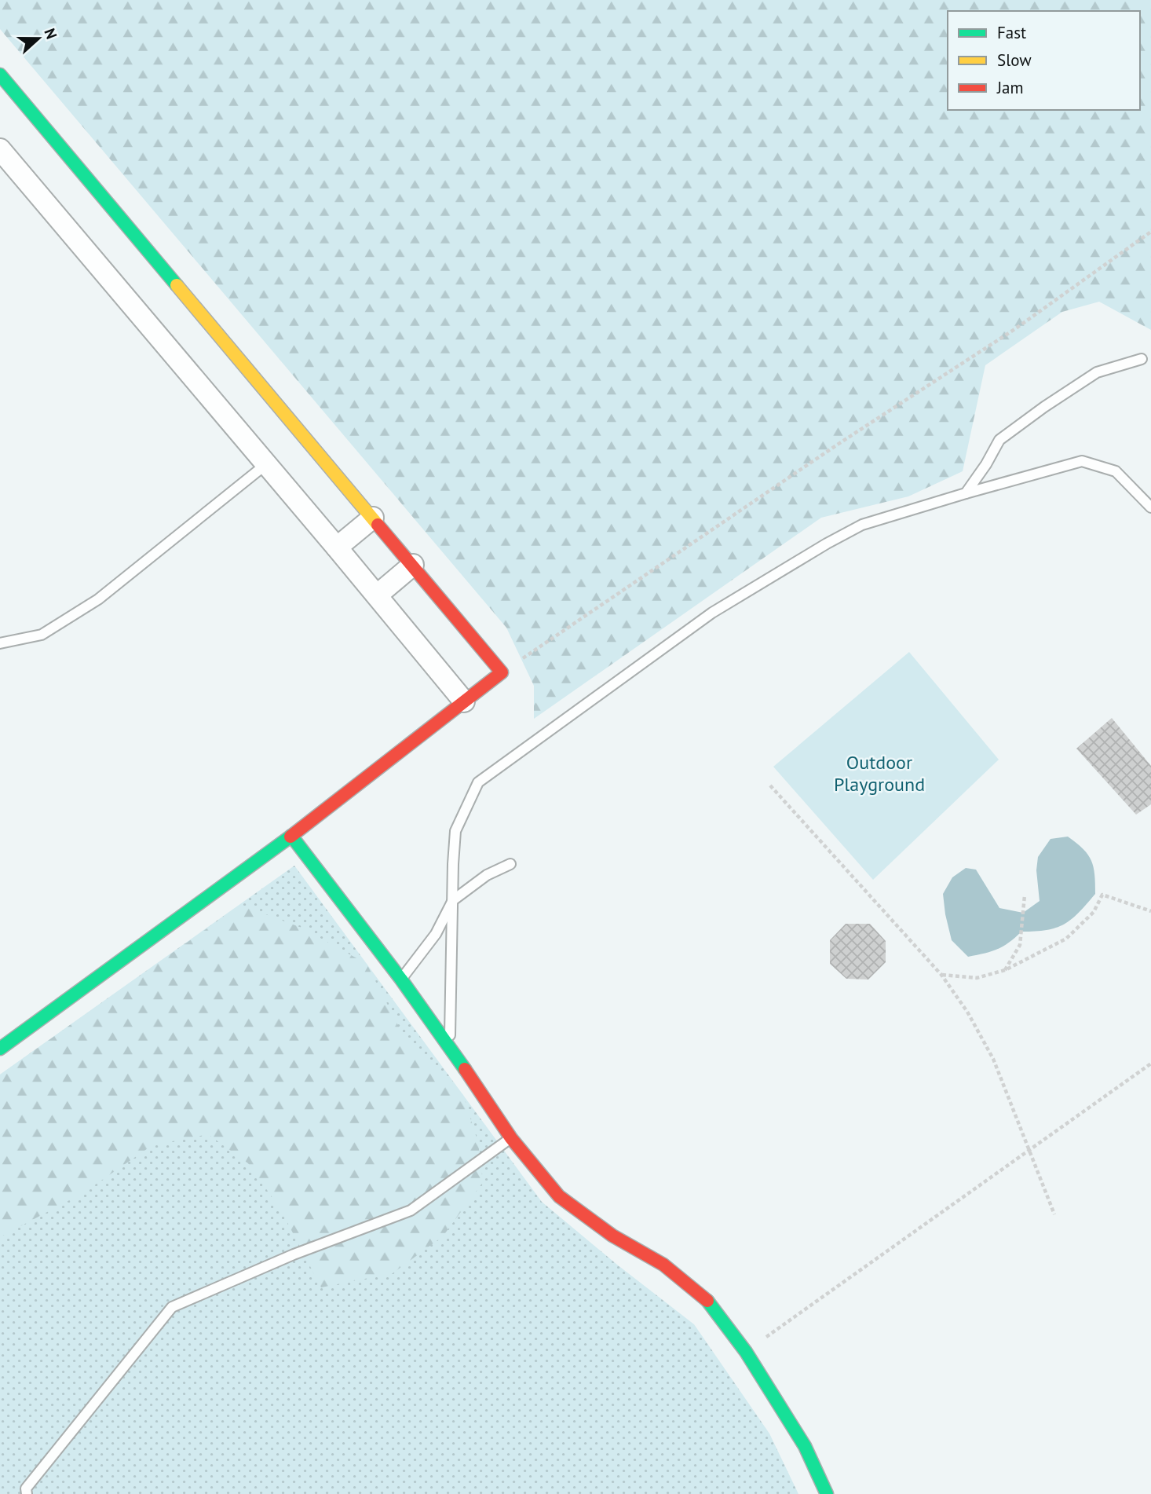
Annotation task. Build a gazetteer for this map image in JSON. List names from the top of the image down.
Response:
{
  "parks": ["Outdoor Playground"],
  "legend": ["Fast", "Slow", "Jam"],
  "north": "right"
}
